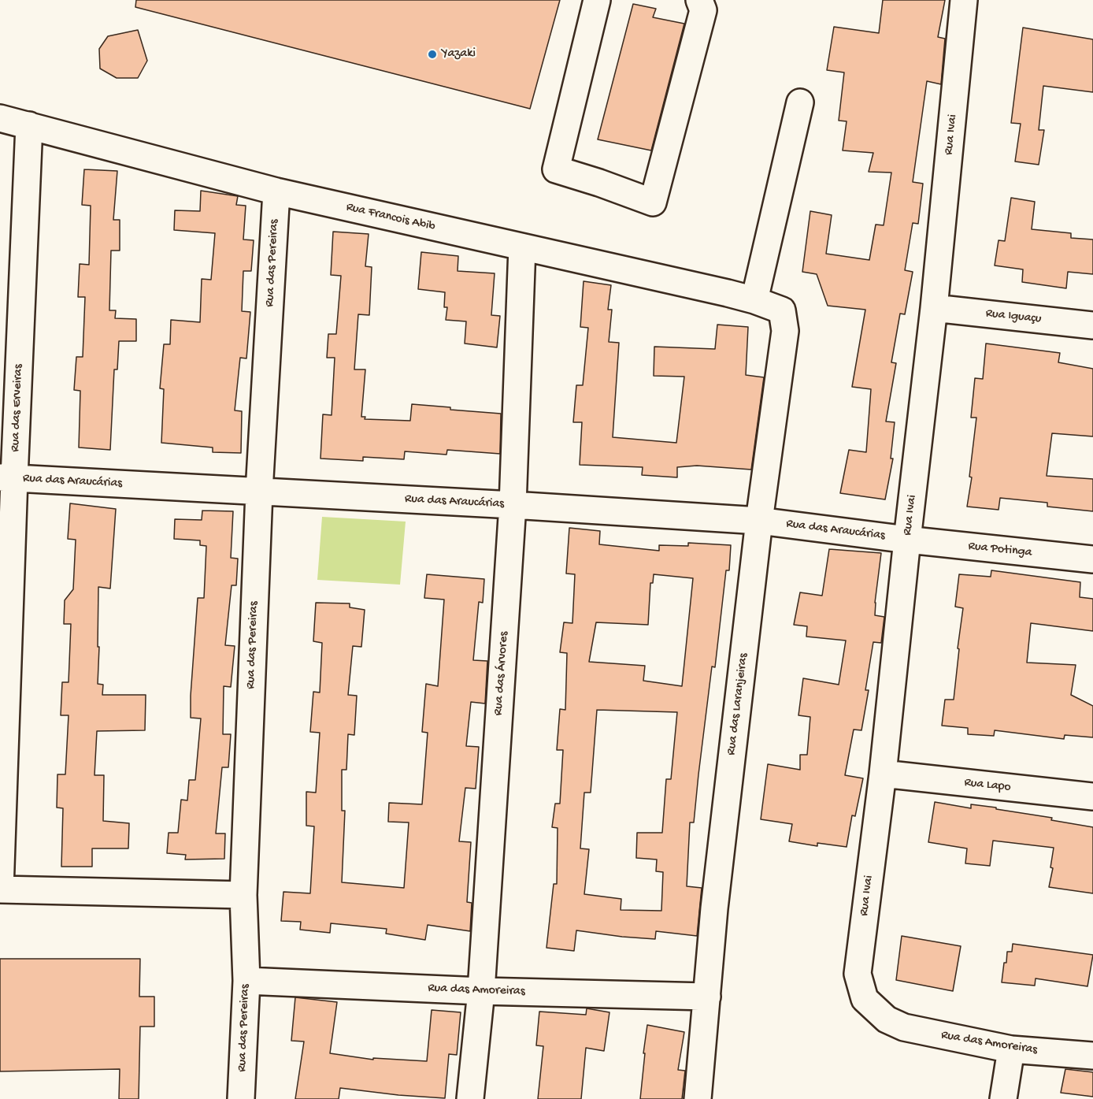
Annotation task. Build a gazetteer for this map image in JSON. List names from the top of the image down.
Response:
{
  "streets": {
    "street": [
      "Rua Ivai",
      "Rua Francois Abib",
      "Rua das Pereiras",
      "Rua Iguaçu",
      "Rua das Erveiras",
      "Rua das Araucárias",
      "Rua Potinga",
      "Rua das Árvores",
      "Rua das Laranjeiras",
      "Rua Lapo",
      "Rua das Amoreiras"
    ]
  },
  "crossings": [
    ["Rua Ivai", "Rua Iguaçu"],
    ["Rua Ivai", "Rua das Araucárias"],
    ["Rua Ivai", "Rua Potinga"],
    ["Rua Ivai", "Rua Lapo"],
    ["Rua Ivai", "Rua das Amoreiras"],
    ["Rua Francois Abib", "Rua das Pereiras"],
    ["Rua Francois Abib", "Rua das Erveiras"],
    ["Rua Francois Abib", "Rua das Árvores"],
    ["Rua Francois Abib", "Rua das Laranjeiras"],
    ["Rua das Pereiras", "Rua das Araucárias"],
    ["Rua das Pereiras", "Rua das Amoreiras"],
    ["Rua das Erveiras", "Rua das Araucárias"],
    ["Rua das Araucárias", "Rua Potinga"],
    ["Rua das Araucárias", "Rua das Árvores"],
    ["Rua das Araucárias", "Rua das Laranjeiras"],
    ["Rua das Árvores", "Rua das Amoreiras"],
    ["Rua das Laranjeiras", "Rua das Amoreiras"]
  ],
  "places": ["Yazaki"]
}
